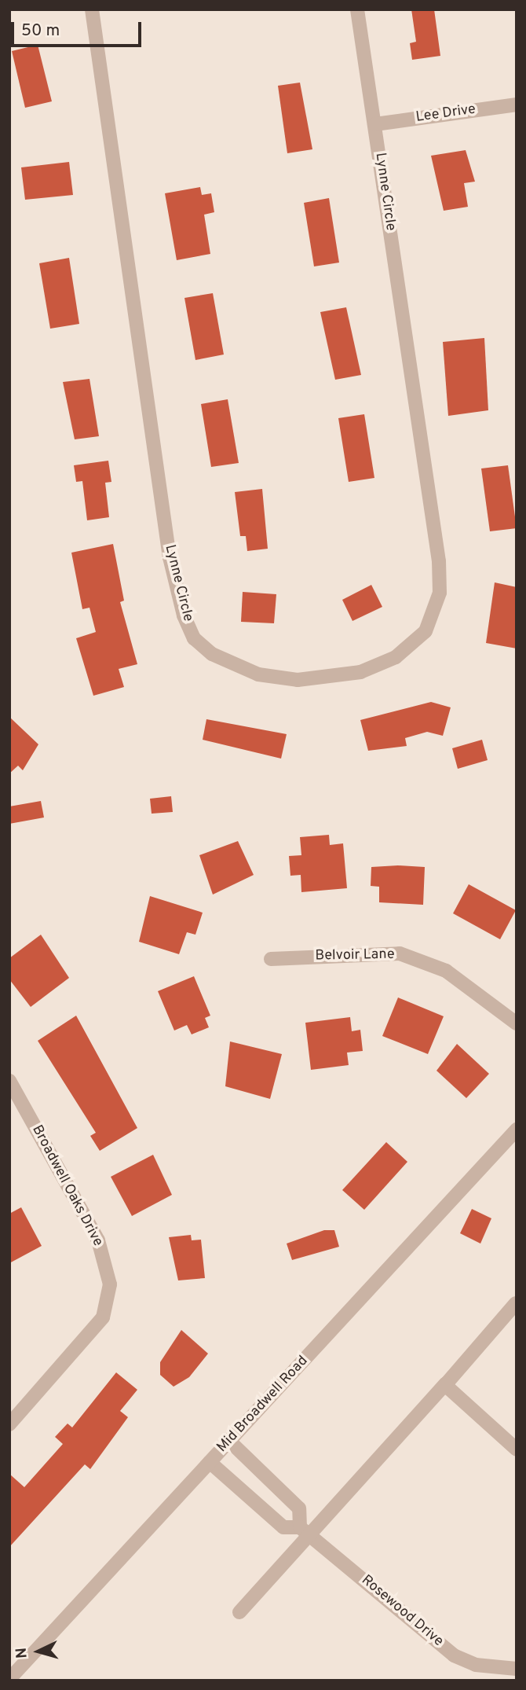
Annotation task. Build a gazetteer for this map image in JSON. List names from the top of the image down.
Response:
{
  "streets": {
    "street": [
      "Lee Drive",
      "Lynne Circle",
      "Belvoir Lane",
      "Broadwell Oaks Drive",
      "Mid Broadwell Road",
      "Rosewood Drive"
    ]
  },
  "crossings": [
    ["Lee Drive", "Lynne Circle"],
    ["Mid Broadwell Road", "Rosewood Drive"]
  ],
  "scale_bar": "50 m",
  "north": "left"
}
